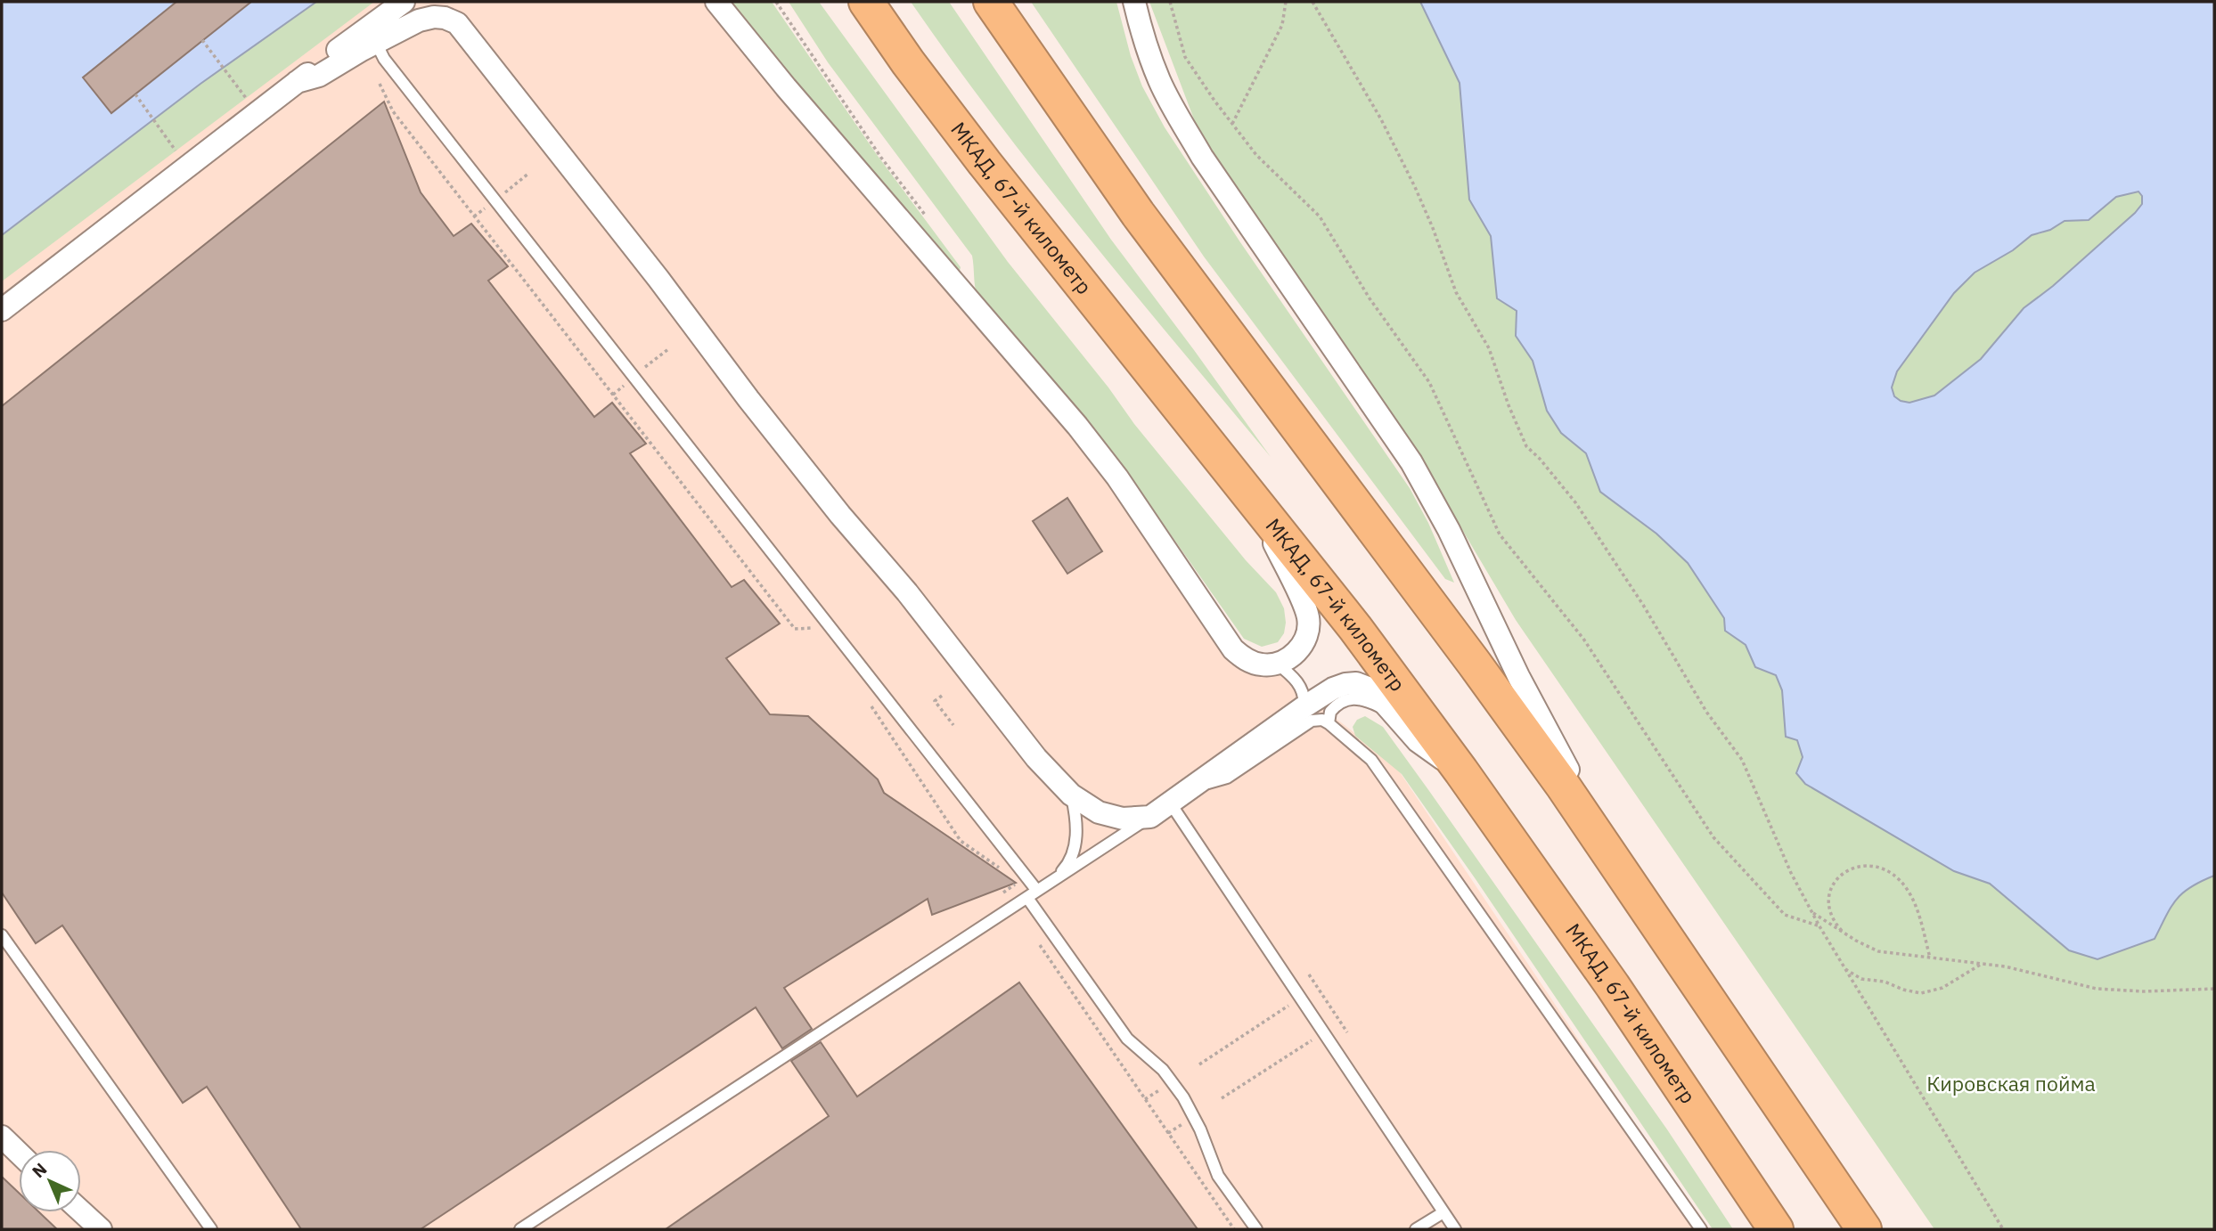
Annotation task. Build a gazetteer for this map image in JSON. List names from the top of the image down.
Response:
{
  "streets": {
    "highway": ["МКАД, 67-й километр"]
  },
  "parks": ["Кировская пойма"],
  "north": "top left"
}
